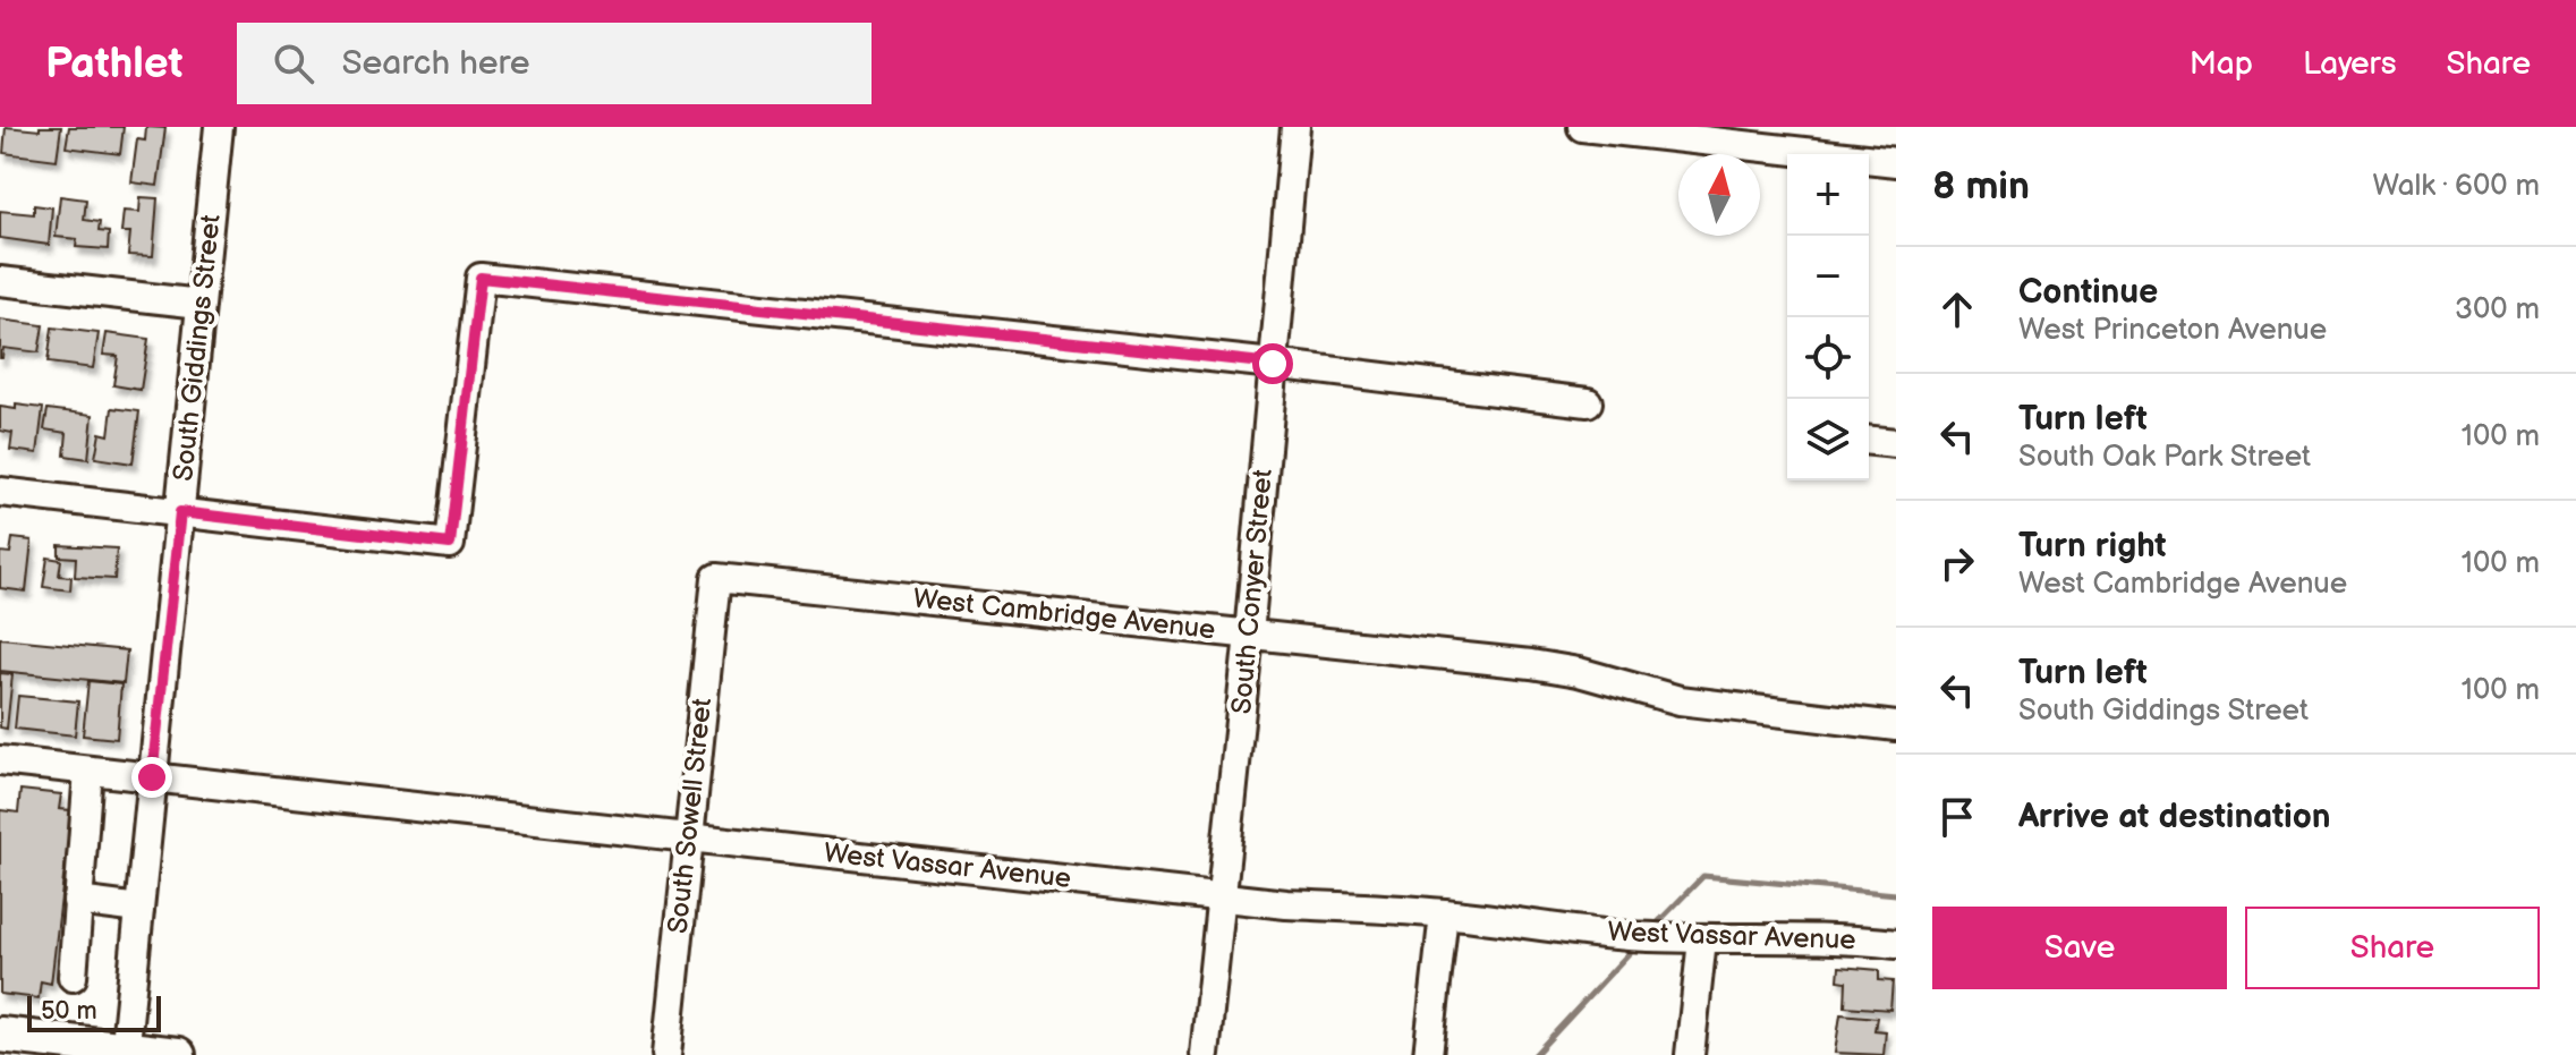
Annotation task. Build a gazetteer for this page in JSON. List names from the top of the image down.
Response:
{
  "streets": {
    "street": [
      "South Giddings Street",
      "South Conyer Street",
      "West Cambridge Avenue",
      "South Sowell Street",
      "West Vassar Avenue"
    ]
  },
  "crossings": [
    ["South Giddings Street", "West Vassar Avenue"],
    ["South Conyer Street", "West Cambridge Avenue"],
    ["South Conyer Street", "West Vassar Avenue"],
    ["West Cambridge Avenue", "South Sowell Street"],
    ["South Sowell Street", "West Vassar Avenue"]
  ],
  "scale_bar": "50 m",
  "north": "top",
  "page": {
    "header": "Pathlet",
    "search": "Search here",
    "nav": ["Map", "Layers", "Share"],
    "heading": ["8 min", "Walk · 600 m"],
    "map_buttons": ["+", "−"],
    "list": [
      ["Continue", "West Princeton Avenue", "300 m"],
      ["Turn left", "South Oak Park Street", "100 m"],
      ["Turn right", "West Cambridge Avenue", "100 m"],
      ["Turn left", "South Giddings Street", "100 m"],
      "Arrive at destination"
    ],
    "buttons": ["Save", "Share"],
    "scale": "50 m"
  }
}
